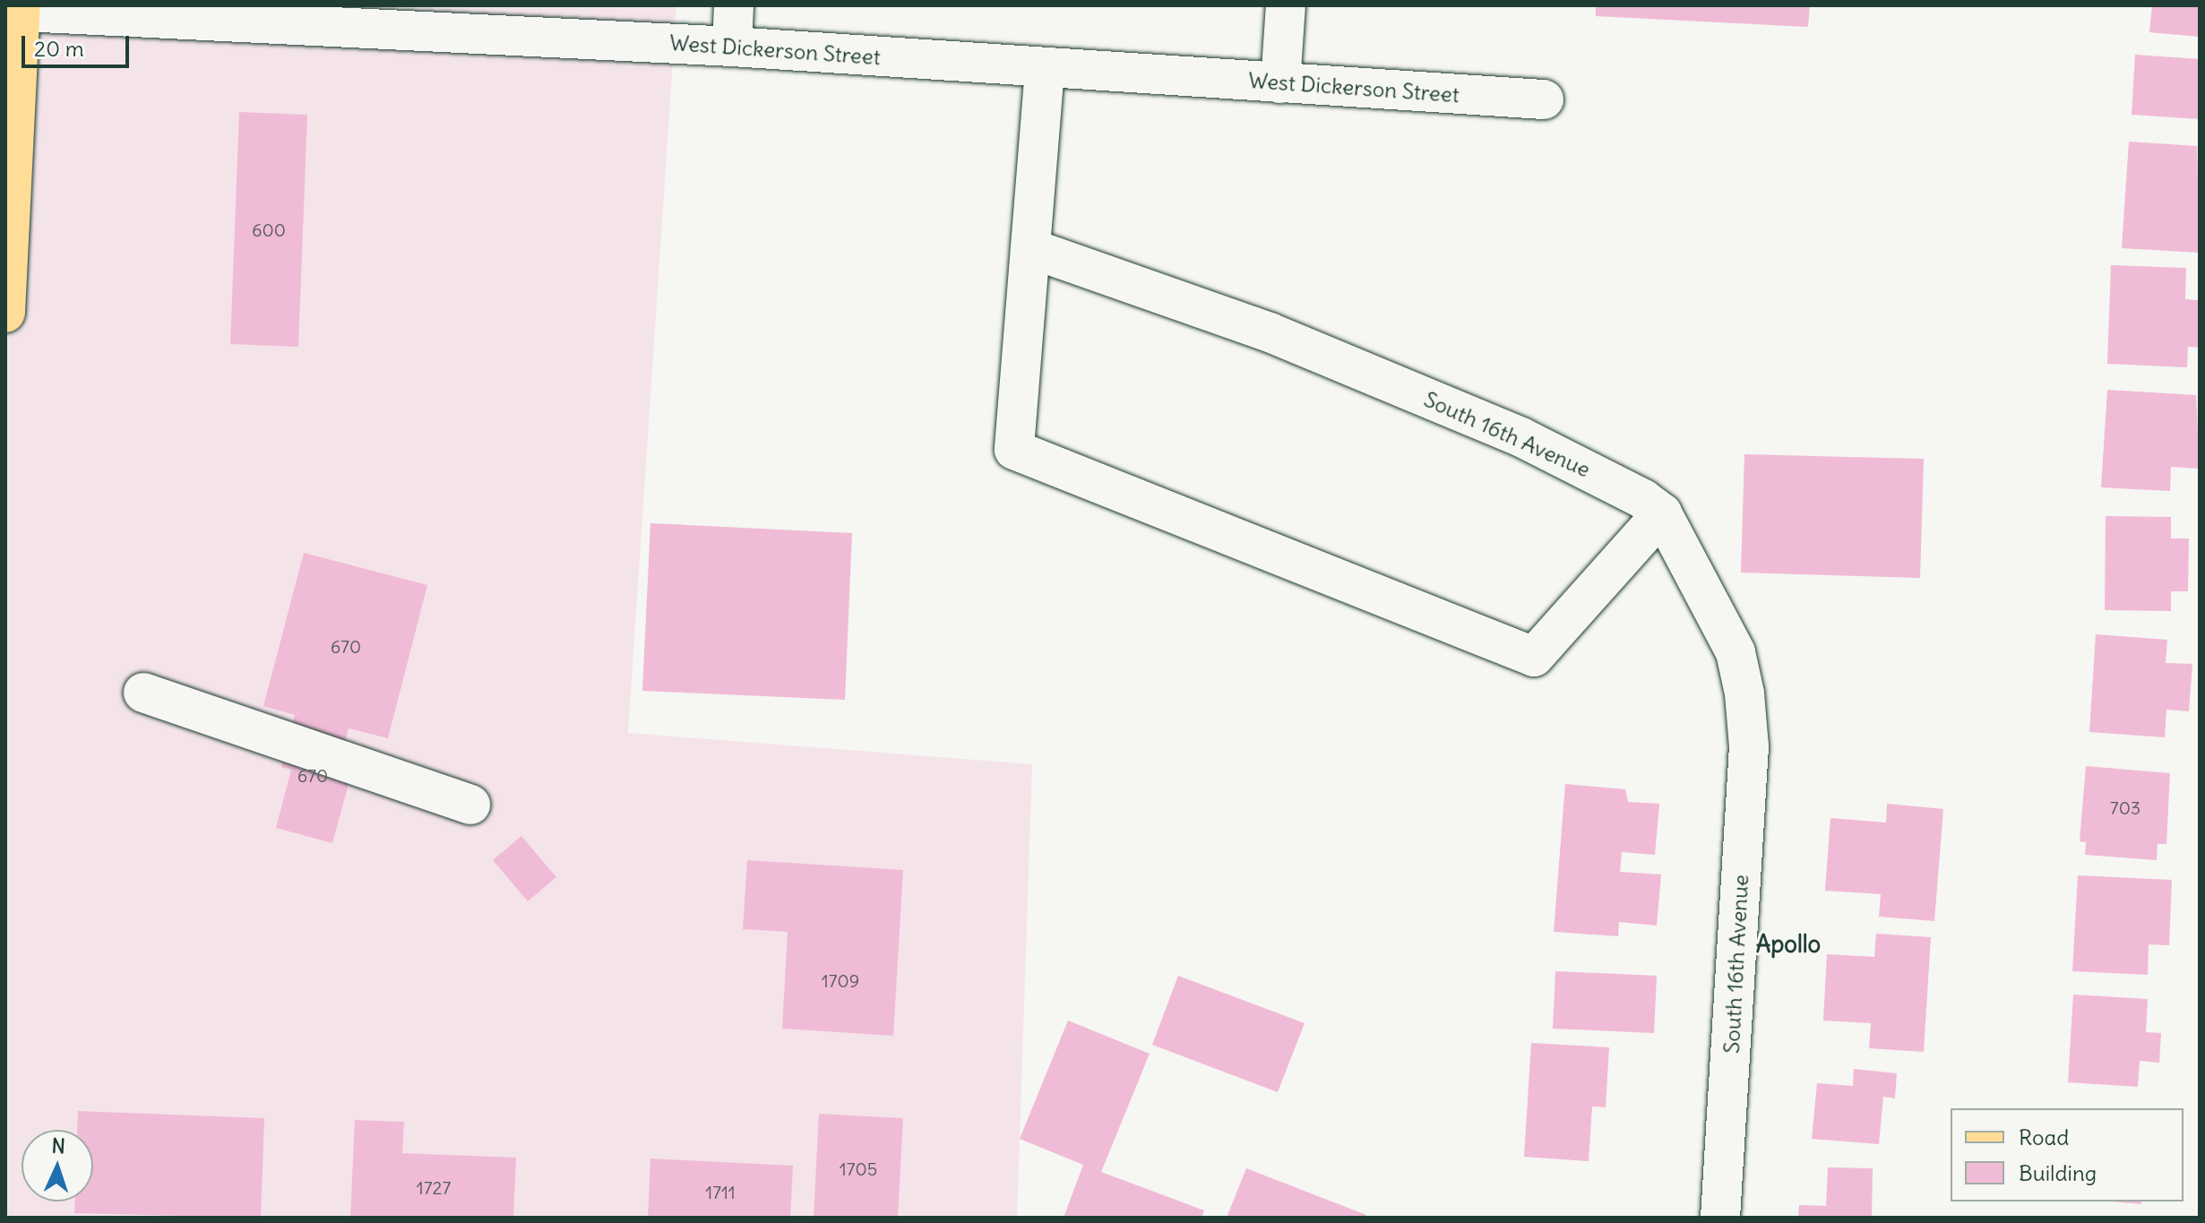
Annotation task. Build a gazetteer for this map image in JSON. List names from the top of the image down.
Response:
{
  "streets": {
    "street": ["West Dickerson Street", "South 16th Avenue"]
  },
  "districts": ["Apollo"],
  "house_numbers": [
    "600",
    "670",
    "670",
    "703",
    "1709",
    "1705",
    "1727",
    "1711"
  ],
  "legend": ["Road", "Building"],
  "scale_bar": "20 m",
  "north": "top"
}
